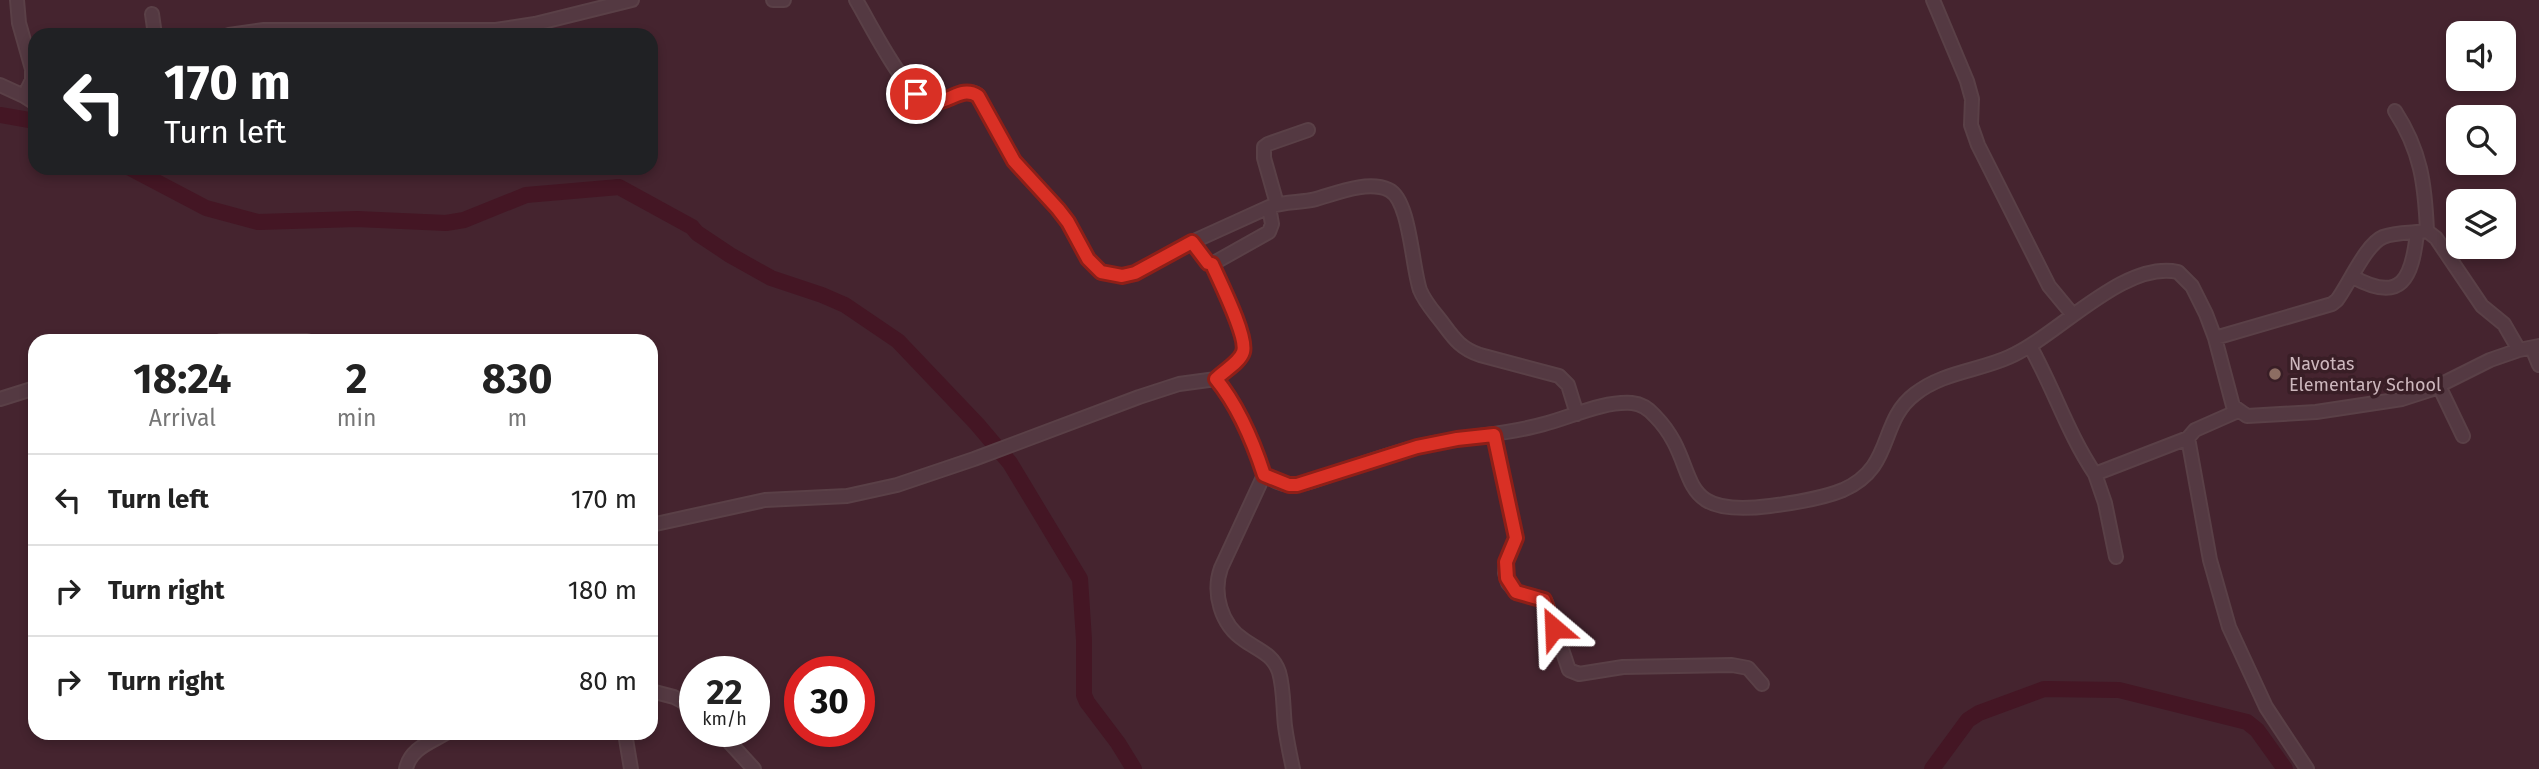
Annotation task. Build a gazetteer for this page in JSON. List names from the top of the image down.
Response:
{
  "places": ["Navotas Elementary School"],
  "page": {
    "turn": ["170 m", "Turn left"],
    "eta": [
      "18:24",
      "Arrival",
      "2",
      "min",
      "830",
      "m"
    ],
    "list": [
      {
        "name": "Turn left",
        "value": "170 m"
      },
      {
        "name": "Turn right",
        "value": "180 m"
      },
      {
        "name": "Turn right",
        "value": "80 m"
      }
    ],
    "speed": "22 km/h",
    "limit": "30"
  }
}
